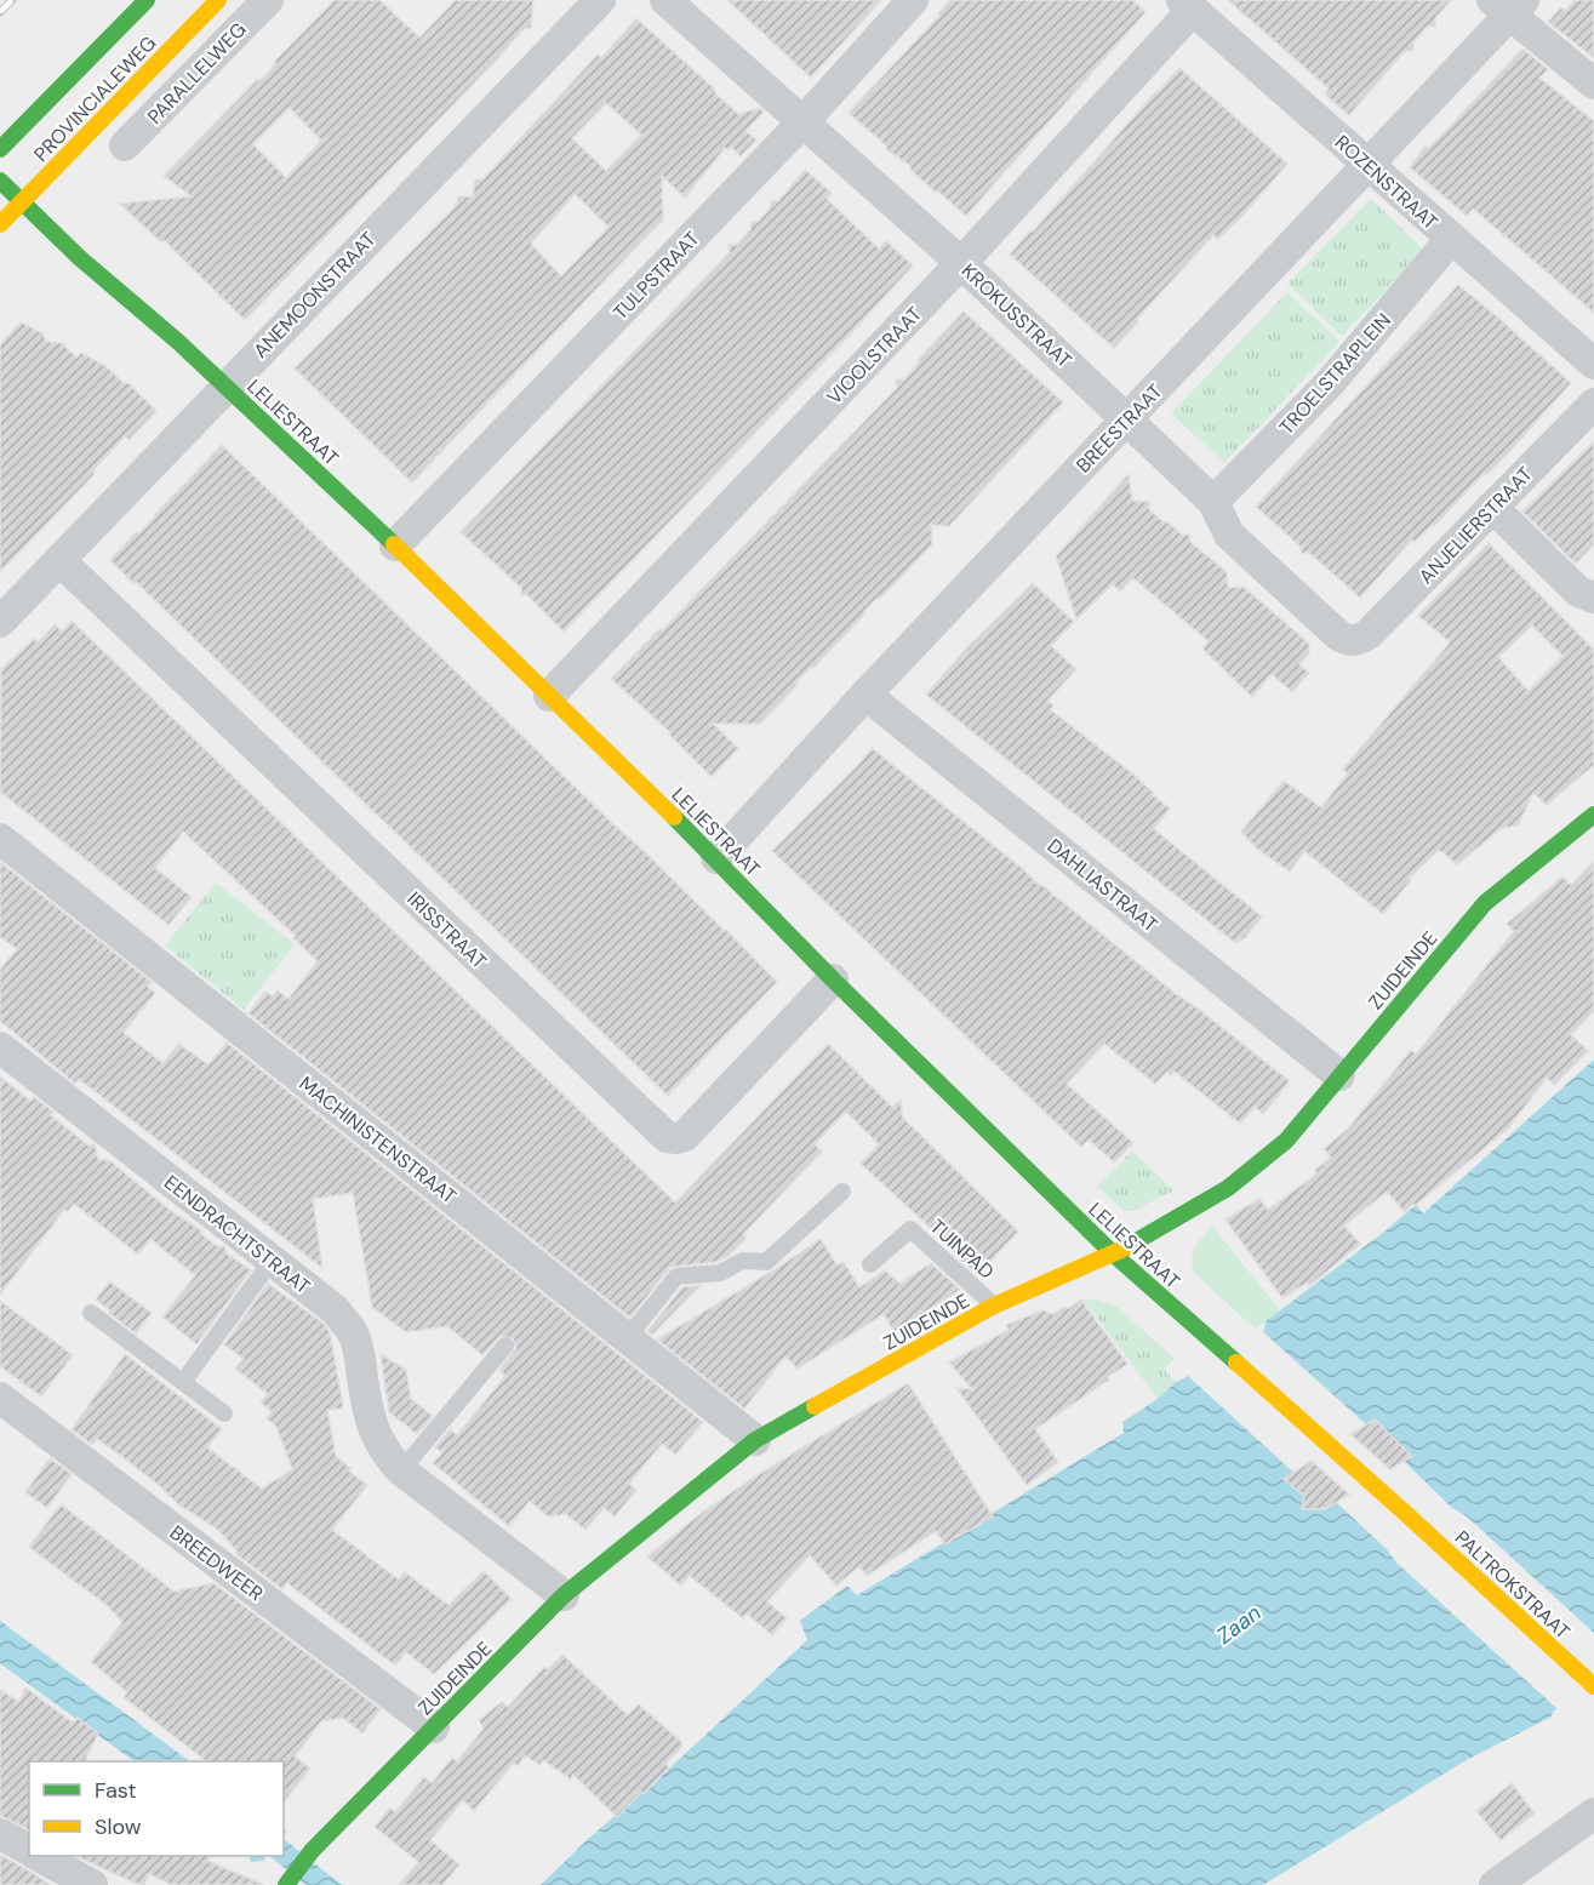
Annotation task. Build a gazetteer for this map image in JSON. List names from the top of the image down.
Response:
{
  "streets": {
    "street": [
      "PARALLELWEG",
      "PROVINCIALEWEG",
      "ROZENSTRAAT",
      "TULPSTRAAT",
      "ANEMOONSTRAAT",
      "KROKUSSTRAAT",
      "VIOOLSTRAAT",
      "TROELSTRAPLEIN",
      "LELIESTRAAT",
      "BREESTRAAT",
      "ANJELIERSTRAAT",
      "DAHLIASTRAAT",
      "IRISSTRAAT",
      "ZUIDEINDE",
      "MACHINISTENSTRAAT",
      "EENDRACHTSTRAAT",
      "BREEDWEER",
      "PALTROKSTRAAT"
    ],
    "lane": ["TUINPAD"]
  },
  "crossings": [
    ["PROVINCIALEWEG", "LELIESTRAAT"],
    ["ROZENSTRAAT", "VIOOLSTRAAT"],
    ["ROZENSTRAAT", "TROELSTRAPLEIN"],
    ["ROZENSTRAAT", "BREESTRAAT"],
    ["TULPSTRAAT", "KROKUSSTRAAT"],
    ["TULPSTRAAT", "LELIESTRAAT"],
    ["ANEMOONSTRAAT", "LELIESTRAAT"],
    ["ANEMOONSTRAAT", "IRISSTRAAT"],
    ["KROKUSSTRAAT", "VIOOLSTRAAT"],
    ["KROKUSSTRAAT", "TROELSTRAPLEIN"],
    ["KROKUSSTRAAT", "BREESTRAAT"],
    ["KROKUSSTRAAT", "ANJELIERSTRAAT"],
    ["VIOOLSTRAAT", "LELIESTRAAT"],
    ["LELIESTRAAT", "BREESTRAAT"],
    ["LELIESTRAAT", "IRISSTRAAT"],
    ["LELIESTRAAT", "ZUIDEINDE"],
    ["LELIESTRAAT", "PALTROKSTRAAT"],
    ["BREESTRAAT", "DAHLIASTRAAT"],
    ["DAHLIASTRAAT", "ZUIDEINDE"],
    ["ZUIDEINDE", "MACHINISTENSTRAAT"],
    ["ZUIDEINDE", "EENDRACHTSTRAAT"],
    ["ZUIDEINDE", "TUINPAD"],
    ["ZUIDEINDE", "BREEDWEER"]
  ],
  "water": ["Zaan"],
  "legend": ["Fast", "Slow"]
}
